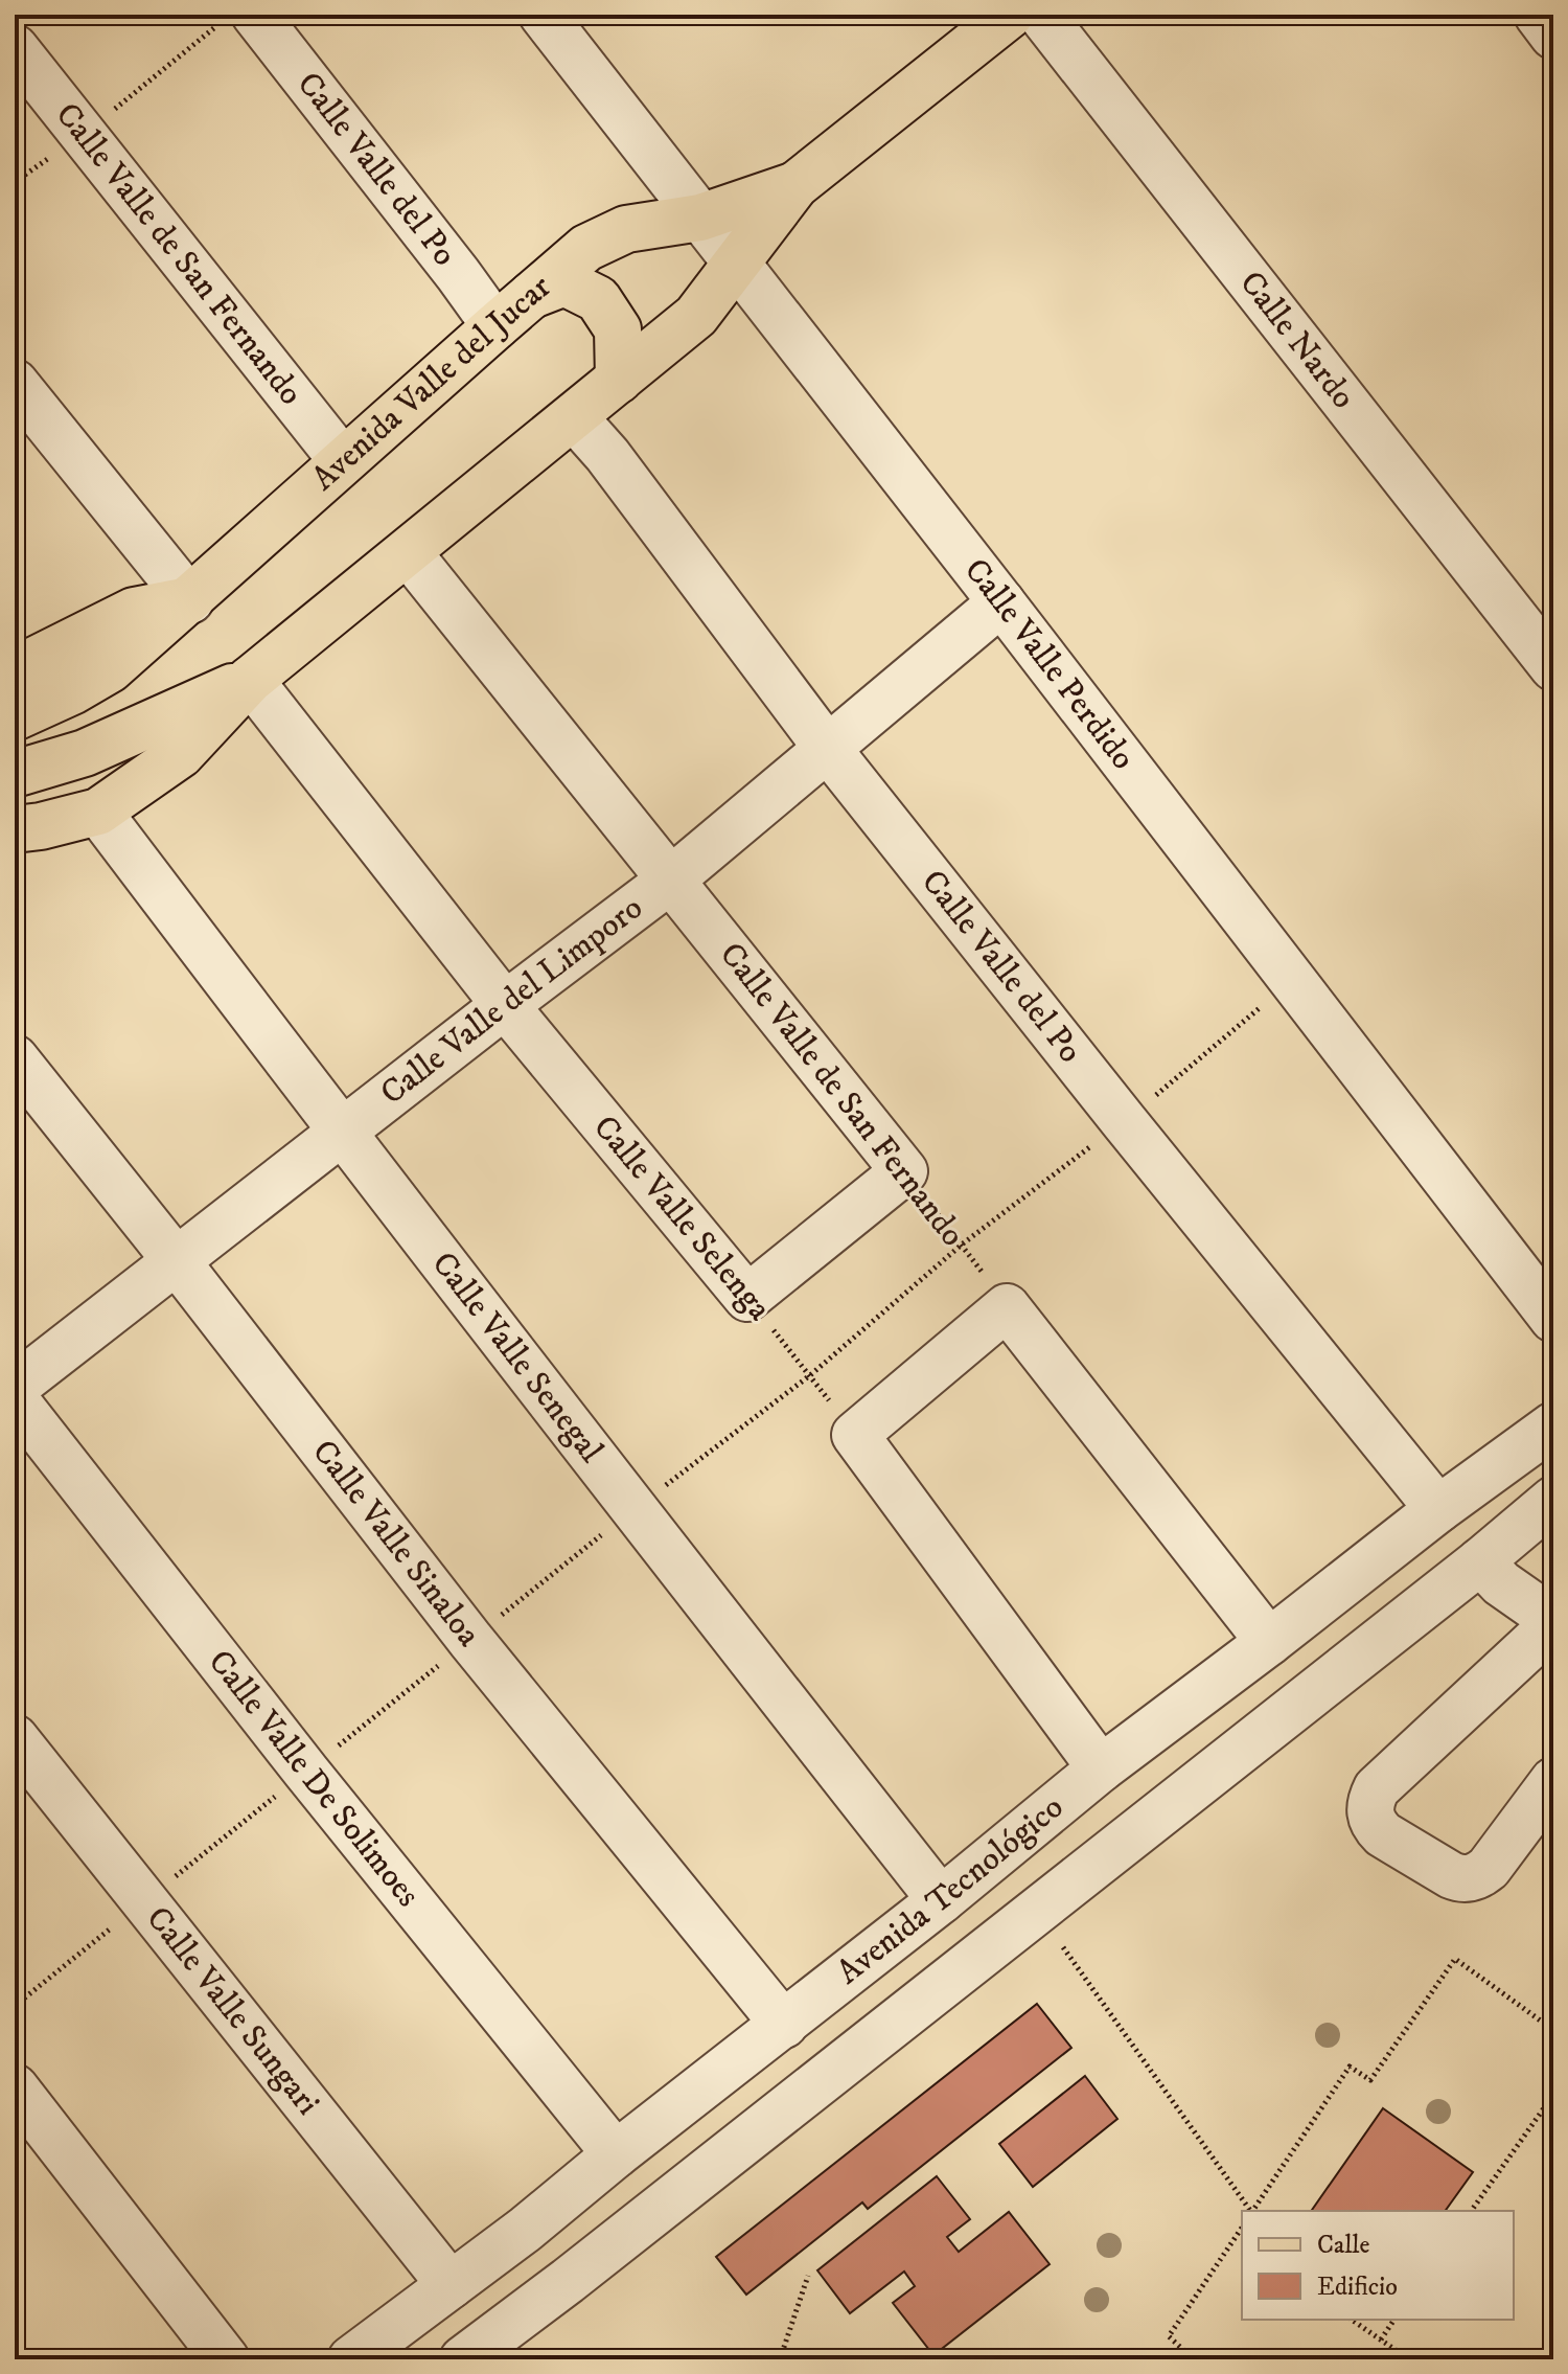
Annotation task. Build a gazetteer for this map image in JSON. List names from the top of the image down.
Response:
{
  "streets": {
    "main road": ["Avenida Valle del Jucar"],
    "street": [
      "Calle Valle del Po",
      "Calle Valle de San Fernando",
      "Calle Nardo",
      "Calle Valle Perdido",
      "Calle Valle del Limporo",
      "Calle Valle Selenga",
      "Calle Valle Senegal",
      "Calle Valle Sinaloa",
      "Calle Valle De Solimoes",
      "Avenida Tecnológico",
      "Calle Valle Sungari"
    ]
  },
  "crossings": [
    ["Calle Valle del Po", "Avenida Valle del Jucar"],
    ["Calle Valle del Po", "Calle Valle del Limporo"],
    ["Calle Valle del Po", "Avenida Tecnológico"],
    ["Calle Valle de San Fernando", "Avenida Valle del Jucar"],
    ["Calle Valle de San Fernando", "Calle Valle del Limporo"],
    ["Avenida Valle del Jucar", "Calle Valle Perdido"],
    ["Calle Valle Perdido", "Calle Valle del Limporo"],
    ["Calle Valle del Limporo", "Calle Valle Selenga"],
    ["Calle Valle del Limporo", "Calle Valle Senegal"],
    ["Calle Valle del Limporo", "Calle Valle Sinaloa"],
    ["Calle Valle Senegal", "Avenida Tecnológico"],
    ["Calle Valle Sinaloa", "Avenida Tecnológico"],
    ["Calle Valle De Solimoes", "Avenida Tecnológico"],
    ["Avenida Tecnológico", "Calle Valle Sungari"]
  ],
  "legend": ["Calle", "Edificio"]
}
